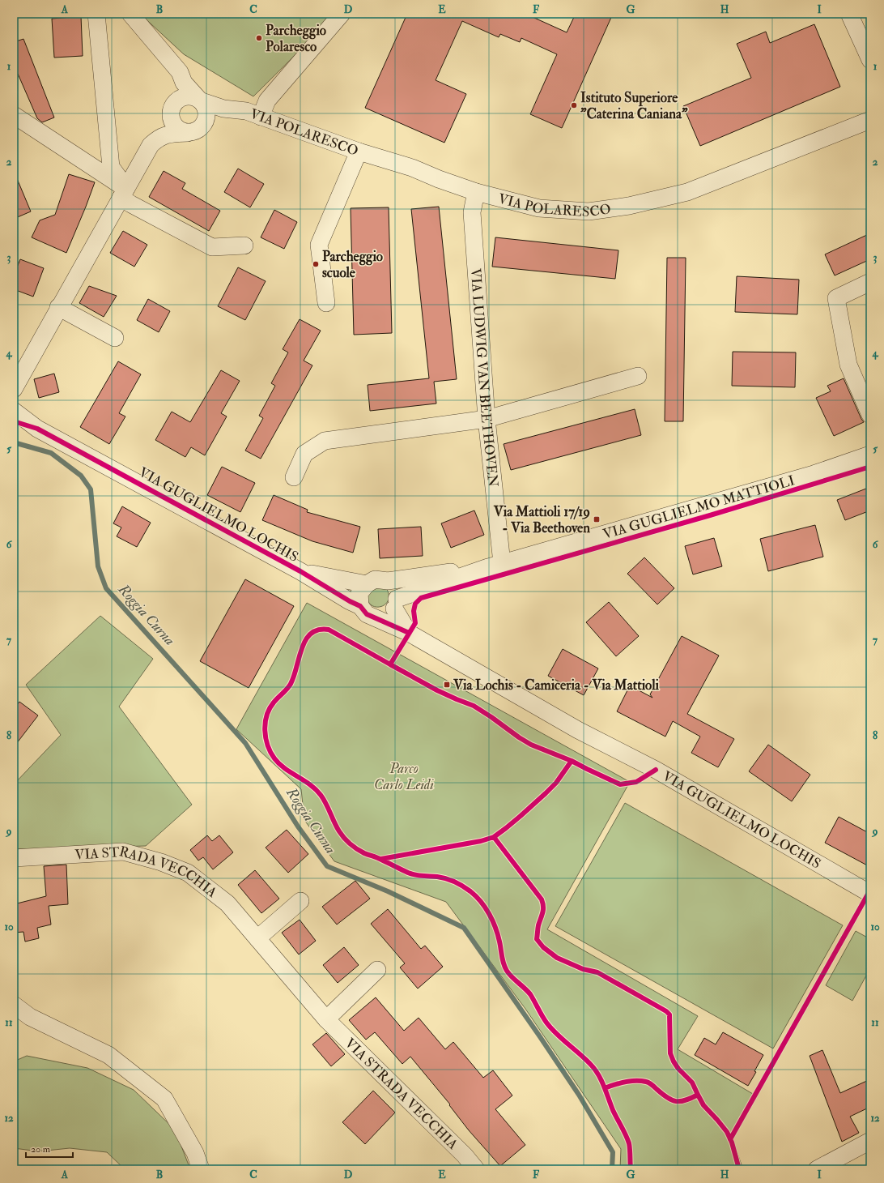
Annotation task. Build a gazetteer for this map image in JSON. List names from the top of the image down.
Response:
{
  "streets": {
    "street": [
      "VIA POLARESCO",
      "VIA LUDWIG VAN BEETHOVEN",
      "VIA GUGLIELMO MATTIOLI",
      "VIA GUGLIELMO LOCHIS",
      "VIA STRADA VECCHIA"
    ]
  },
  "crossings": [
    ["VIA POLARESCO", "VIA LUDWIG VAN BEETHOVEN"],
    ["VIA LUDWIG VAN BEETHOVEN", "VIA GUGLIELMO MATTIOLI"],
    ["VIA GUGLIELMO MATTIOLI", "VIA GUGLIELMO LOCHIS"]
  ],
  "water": ["Roggia Curna"],
  "parks": ["Parco Carlo Leidi"],
  "places": {
    "other": ["Parcheggio Polaresco", "Istituto Superiore \"Caterina Caniana\"", "Parcheggio scuole"],
    "transit": ["Via Mattioli 17/19 - Via Beethoven", "Via Lochis - Camiceria - Via Mattioli"]
  },
  "scale_bar": "20 m",
  "grid": {
    "columns": [
      "A",
      "B",
      "C",
      "D",
      "E",
      "F",
      "G",
      "H",
      "I"
    ],
    "rows": [
      "1",
      "2",
      "3",
      "4",
      "5",
      "6",
      "7",
      "8",
      "9",
      "10",
      "11",
      "12"
    ]
  }
}
